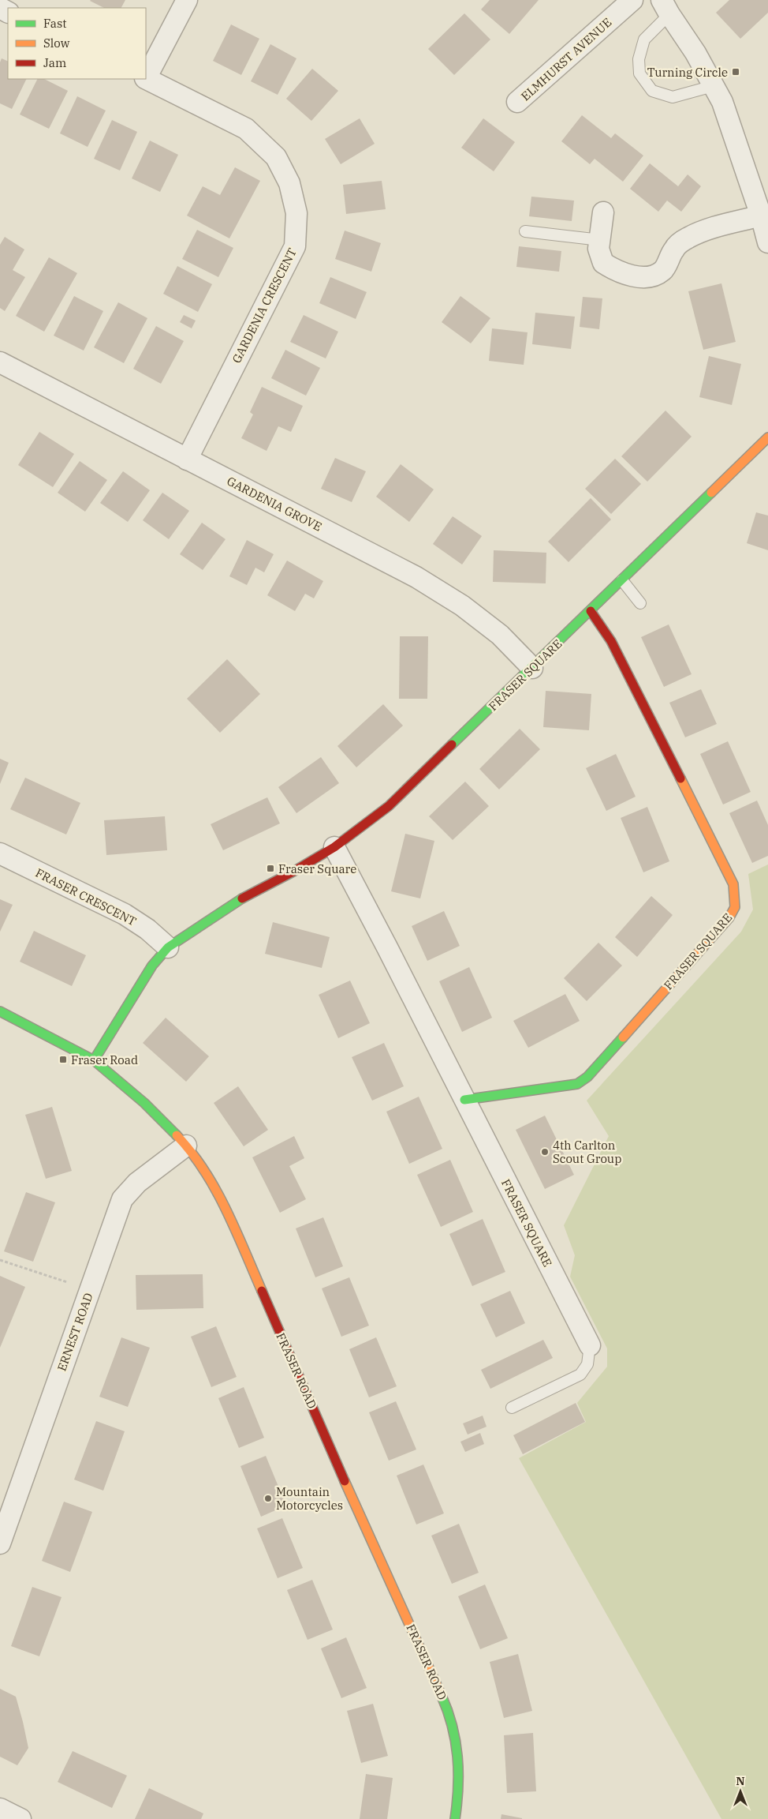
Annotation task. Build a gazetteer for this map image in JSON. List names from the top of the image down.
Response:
{
  "streets": {
    "street": [
      "ELMHURST AVENUE",
      "GARDENIA CRESCENT",
      "GARDENIA GROVE",
      "FRASER SQUARE",
      "FRASER CRESCENT",
      "ERNEST ROAD",
      "FRASER ROAD"
    ]
  },
  "crossings": [
    ["GARDENIA CRESCENT", "GARDENIA GROVE"],
    ["GARDENIA GROVE", "FRASER SQUARE"],
    ["FRASER SQUARE", "FRASER CRESCENT"],
    ["FRASER SQUARE", "FRASER ROAD"],
    ["ERNEST ROAD", "FRASER ROAD"]
  ],
  "places": {
    "transit": ["Turning Circle", "Fraser Square", "Fraser Road"],
    "other": ["4th Carlton Scout Group", "Mountain Motorcycles"]
  },
  "legend": ["Fast", "Slow", "Jam"],
  "north": "top"
}
